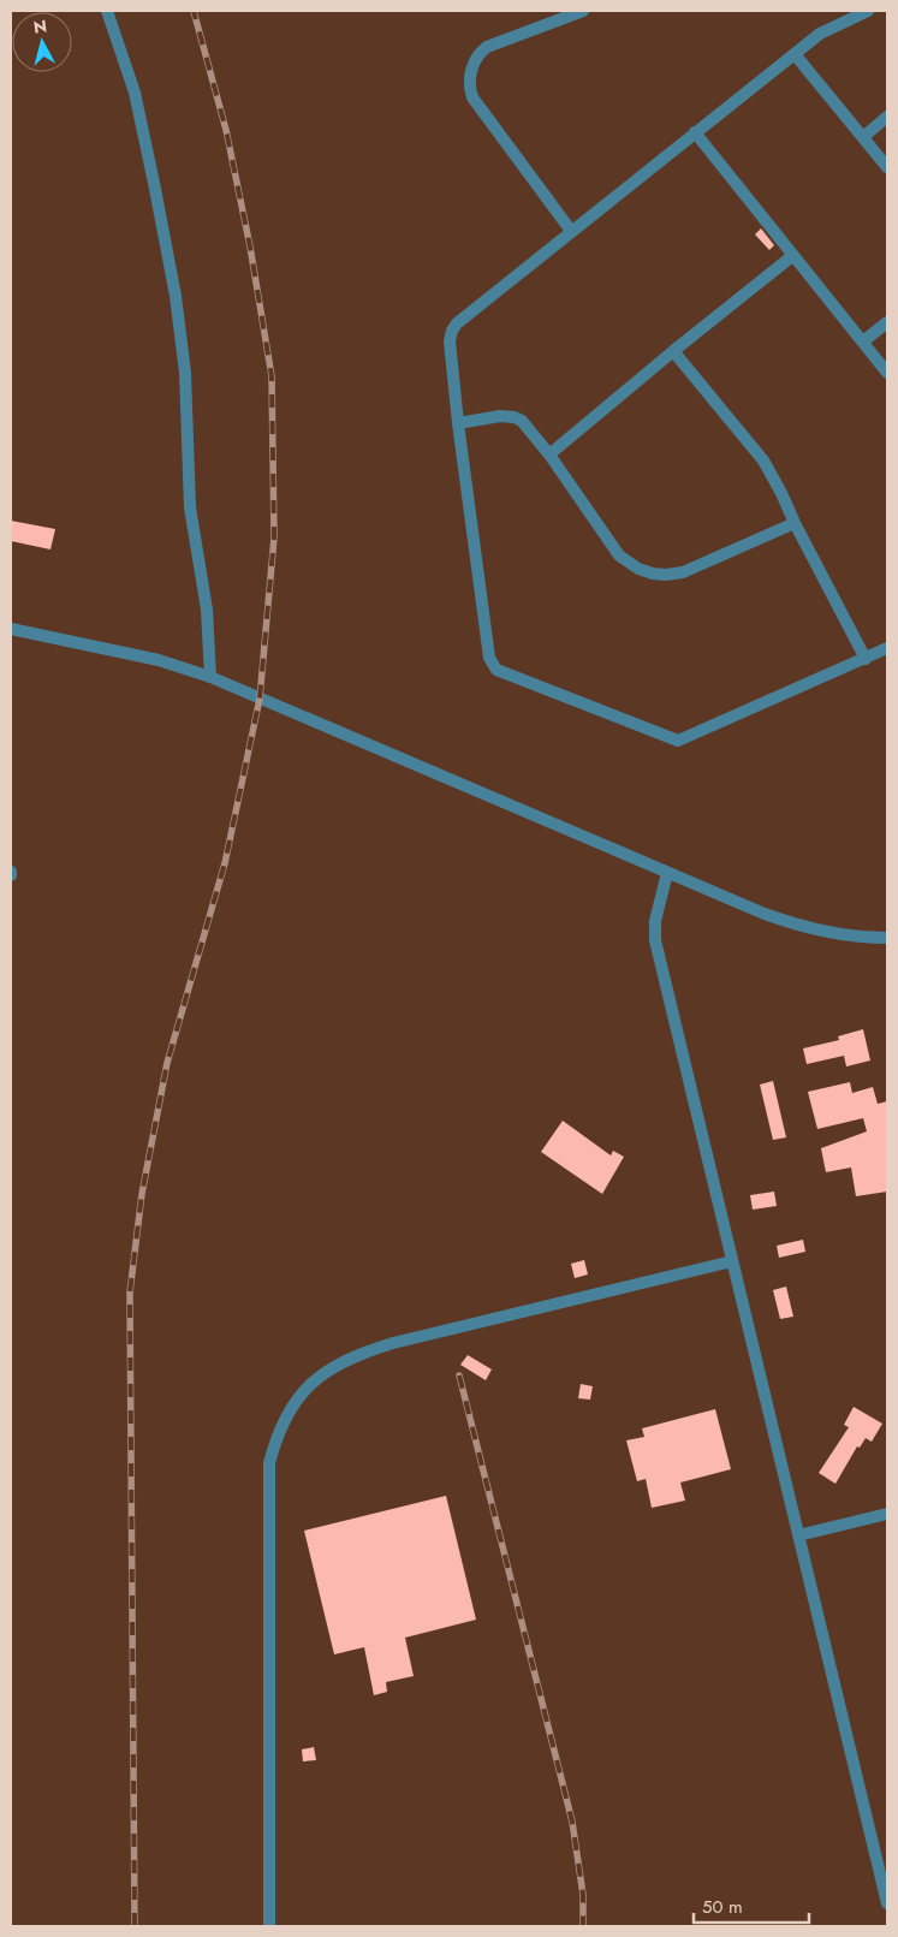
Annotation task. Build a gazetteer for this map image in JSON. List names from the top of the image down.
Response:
{
  "scale_bar": "50 m",
  "north": "top"
}
